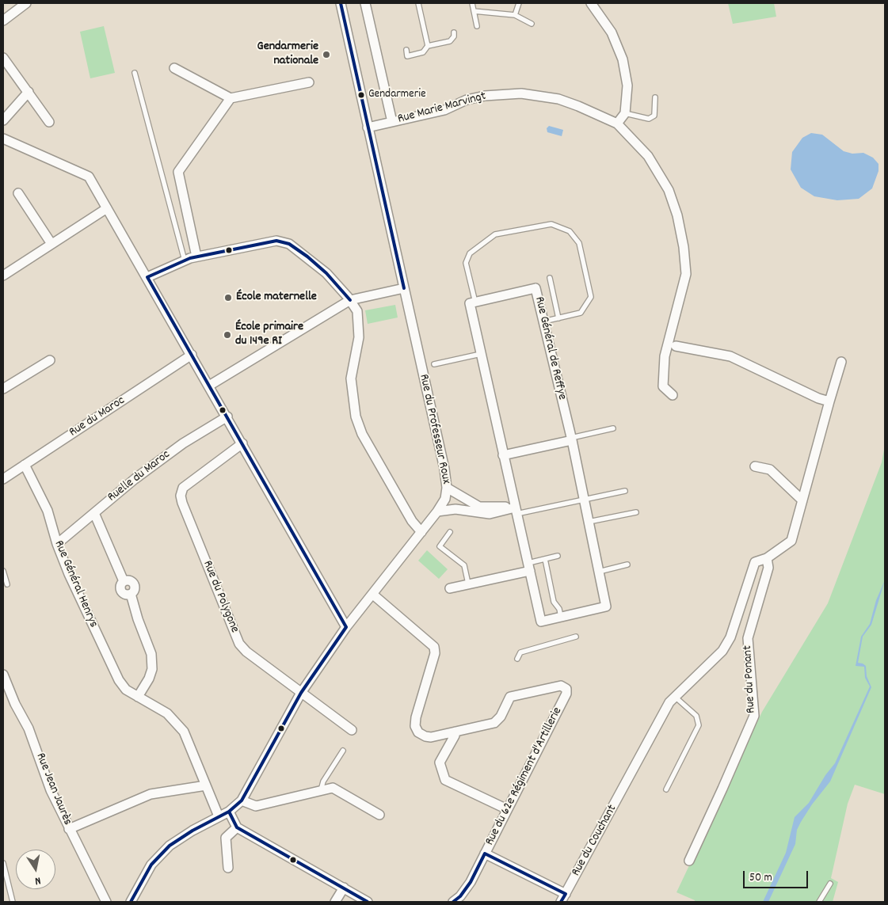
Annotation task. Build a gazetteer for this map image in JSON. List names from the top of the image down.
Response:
{
  "streets": {
    "street": [
      "Rue Marie Marvingt",
      "Rue Général de Reffye",
      "Rue du Maroc",
      "Rue du Professeur Roux",
      "Ruelle du Maroc",
      "Rue Général Henrys",
      "Rue du Polygone",
      "Rue du Ponant",
      "Rue du 62e Régiment d'Artillerie",
      "Rue Jean Jaurès",
      "Rue du Couchant"
    ]
  },
  "crossings": [
    ["Rue Marie Marvingt", "Rue du Professeur Roux"],
    ["Rue du Maroc", "Rue Général Henrys"],
    ["Rue du Professeur Roux", "Rue Général Henrys"],
    ["Rue du Professeur Roux", "Rue du Polygone"],
    ["Ruelle du Maroc", "Rue Général Henrys"],
    ["Rue du Ponant", "Rue du Couchant"]
  ],
  "places": [
    "Gendarmerie nationale",
    "Gendarmerie",
    "École maternelle",
    "École primaire du 149e RI"
  ],
  "scale_bar": "50 m",
  "north": "bottom"
}
